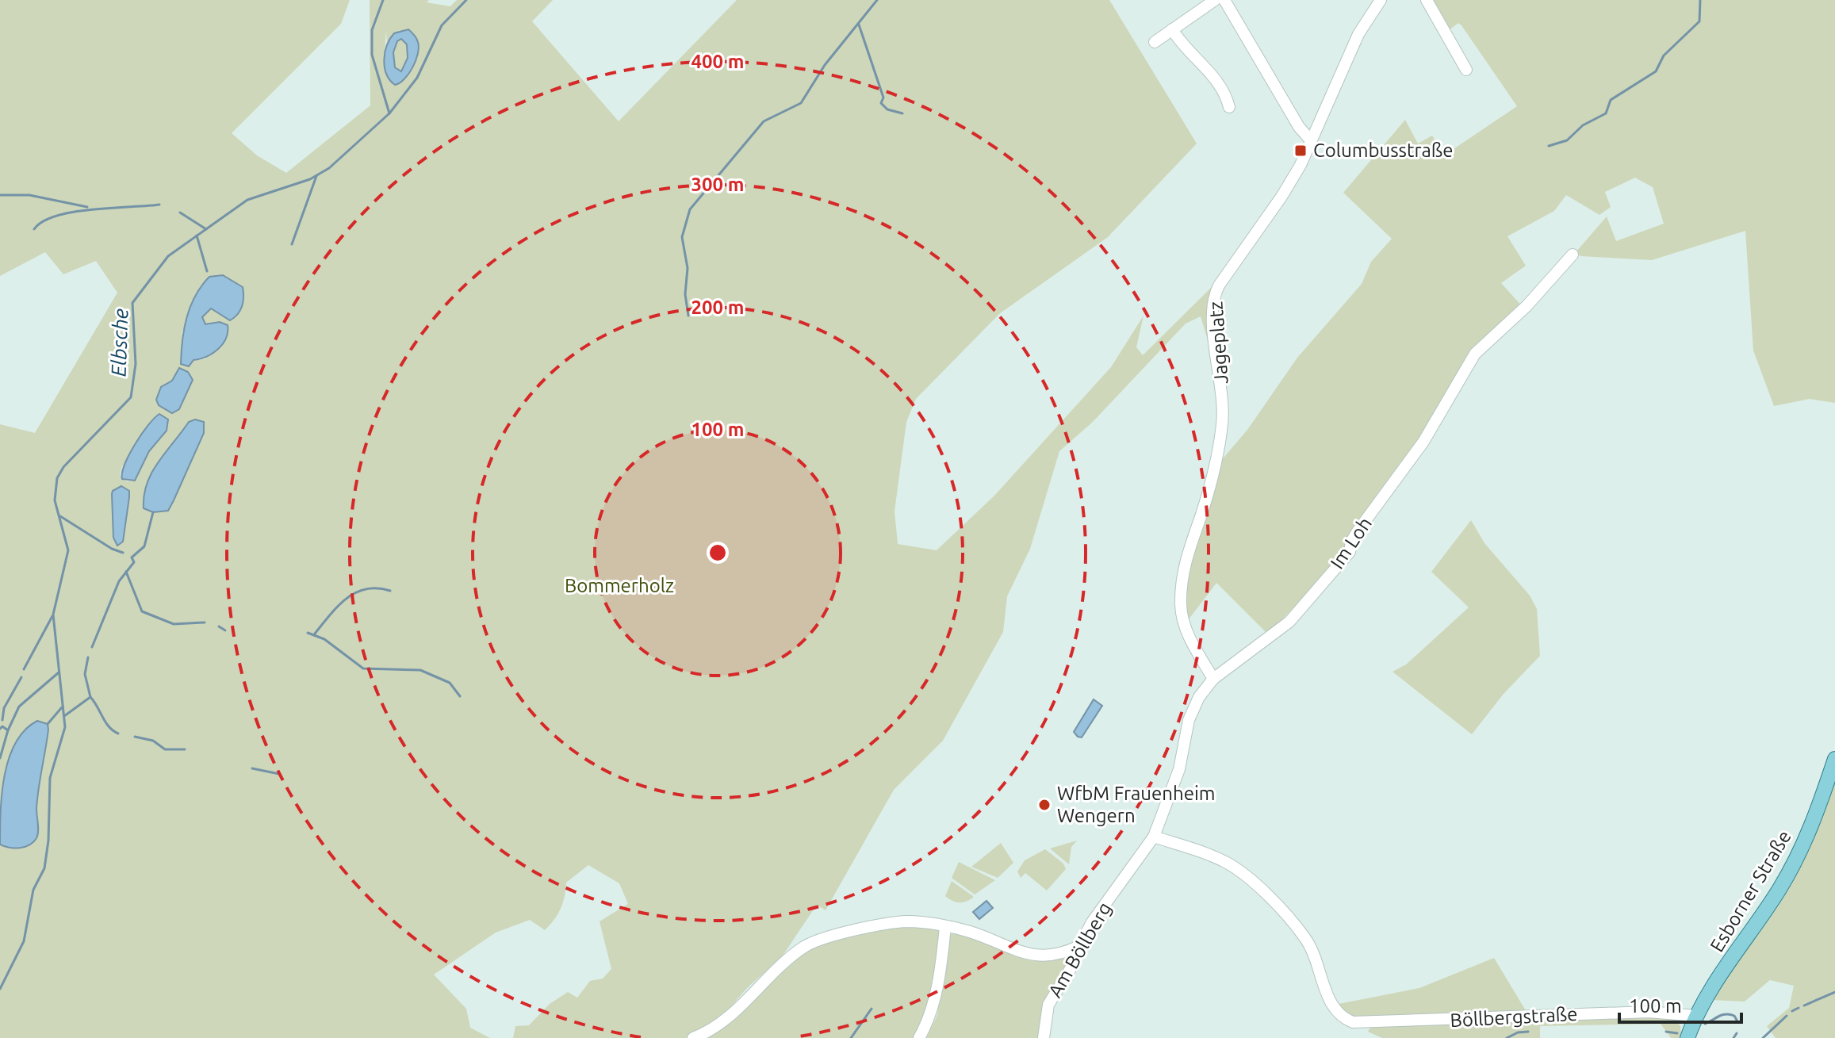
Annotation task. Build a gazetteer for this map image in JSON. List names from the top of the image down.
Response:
{
  "streets": {
    "main road": ["Esborner Straße"],
    "street": [
      "Jageplatz",
      "Im Loh",
      "Am Böllberg",
      "Böllbergstraße"
    ]
  },
  "crossings": [
    ["Jageplatz", "Im Loh"],
    ["Im Loh", "Am Böllberg"],
    ["Im Loh", "Böllbergstraße"],
    ["Esborner Straße", "Böllbergstraße"],
    ["Am Böllberg", "Böllbergstraße"]
  ],
  "water": ["Elbsche"],
  "parks": ["Bommerholz"],
  "places": {
    "transit": ["Columbusstraße"],
    "other": ["WfbM Frauenheim Wengern"]
  },
  "scale_bar": "100 m",
  "rings": [
    "400 m",
    "300 m",
    "200 m",
    "100 m"
  ]
}
